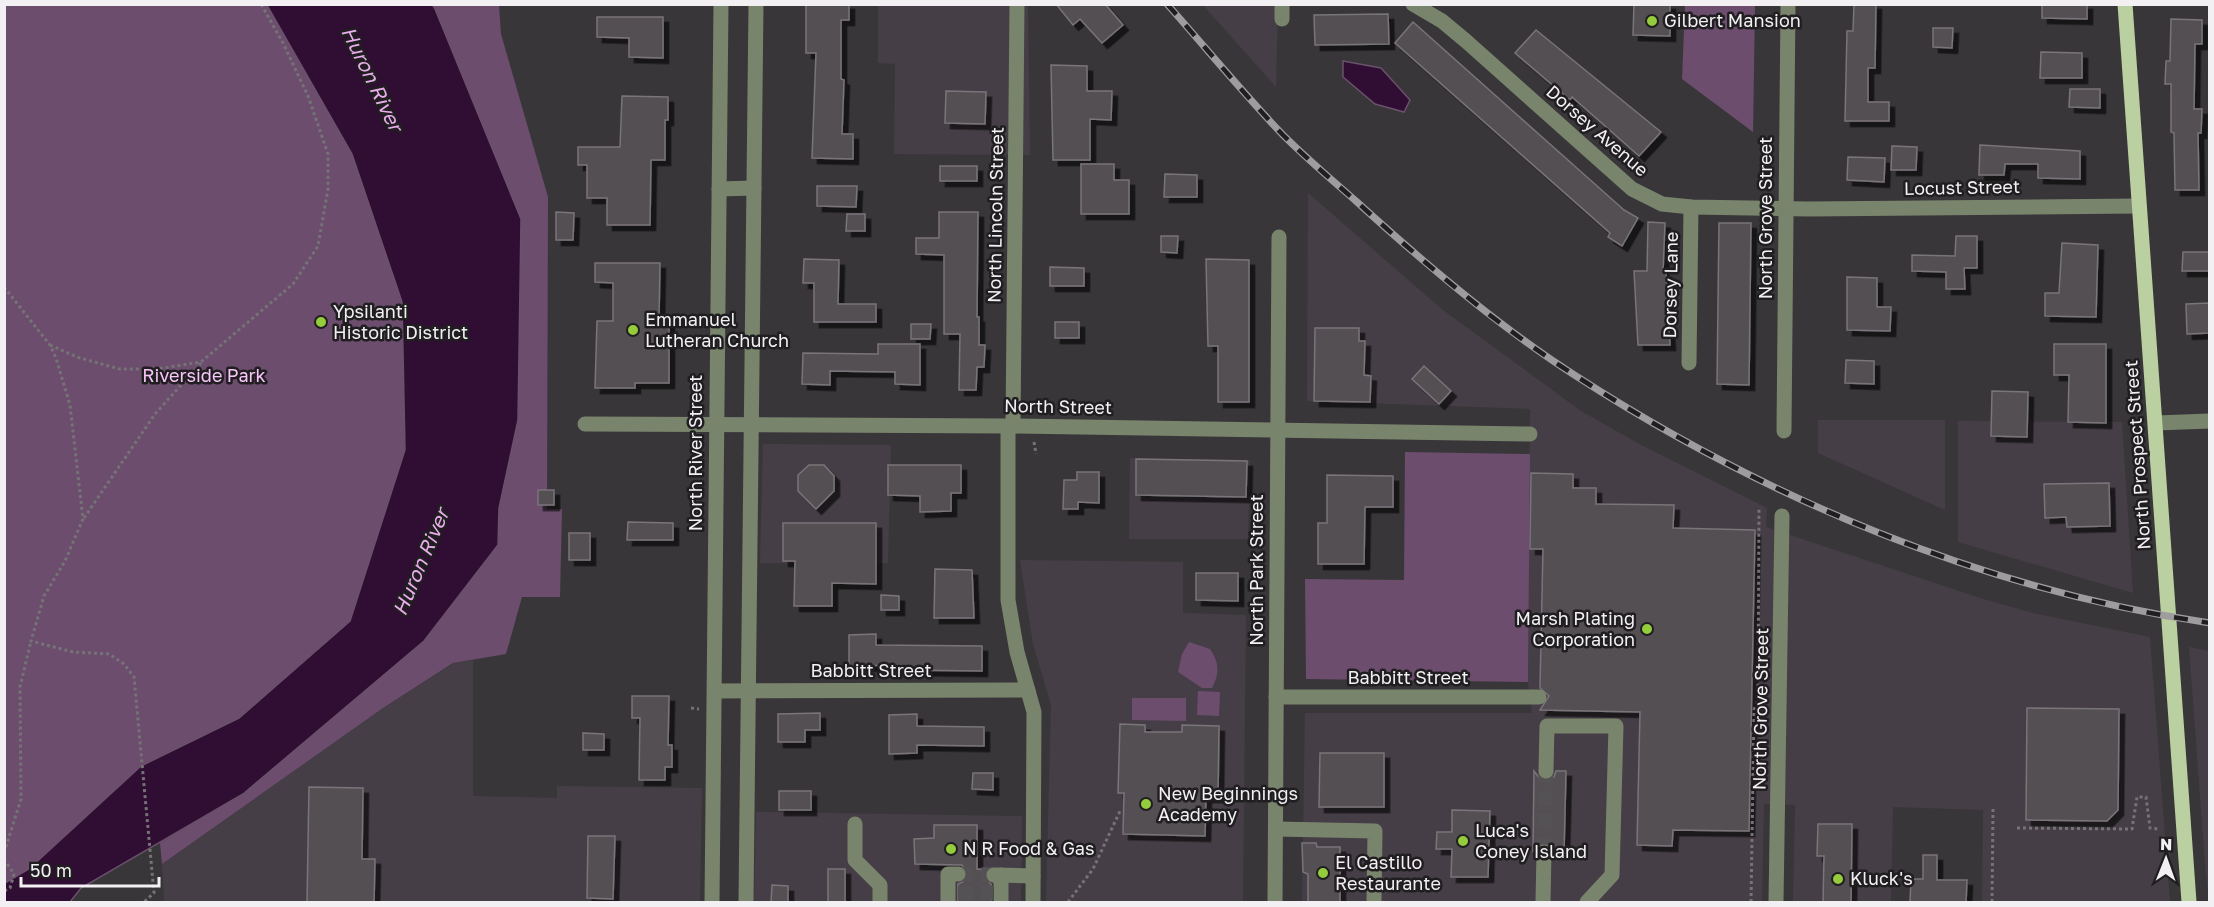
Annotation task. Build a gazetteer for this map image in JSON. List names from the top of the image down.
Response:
{
  "streets": {
    "main road": ["North Prospect Street"],
    "street": [
      "Dorsey Avenue",
      "Locust Street",
      "North Lincoln Street",
      "North Grove Street",
      "Dorsey Lane",
      "North Street",
      "North River Street",
      "North Park Street",
      "Babbitt Street"
    ]
  },
  "crossings": [
    ["Dorsey Avenue", "Locust Street"],
    ["Dorsey Avenue", "North Grove Street"],
    ["Dorsey Avenue", "Dorsey Lane"],
    ["Locust Street", "North Grove Street"],
    ["Locust Street", "North Prospect Street"],
    ["North Lincoln Street", "North Street"],
    ["North Lincoln Street", "Babbitt Street"],
    ["North Street", "North River Street"],
    ["North Street", "North Park Street"],
    ["North River Street", "Babbitt Street"],
    ["North Park Street", "Babbitt Street"]
  ],
  "water": ["Huron River"],
  "parks": ["Riverside Park"],
  "places": [
    "Gilbert Mansion",
    "Ypsilanti Historic District",
    "Emmanuel Lutheran Church",
    "Marsh Plating Corporation",
    "New Beginnings Academy",
    "Luca's Coney Island",
    "N R Food & Gas",
    "El Castillo Restaurante",
    "Kluck's"
  ],
  "scale_bar": "50 m",
  "north": "top"
}
